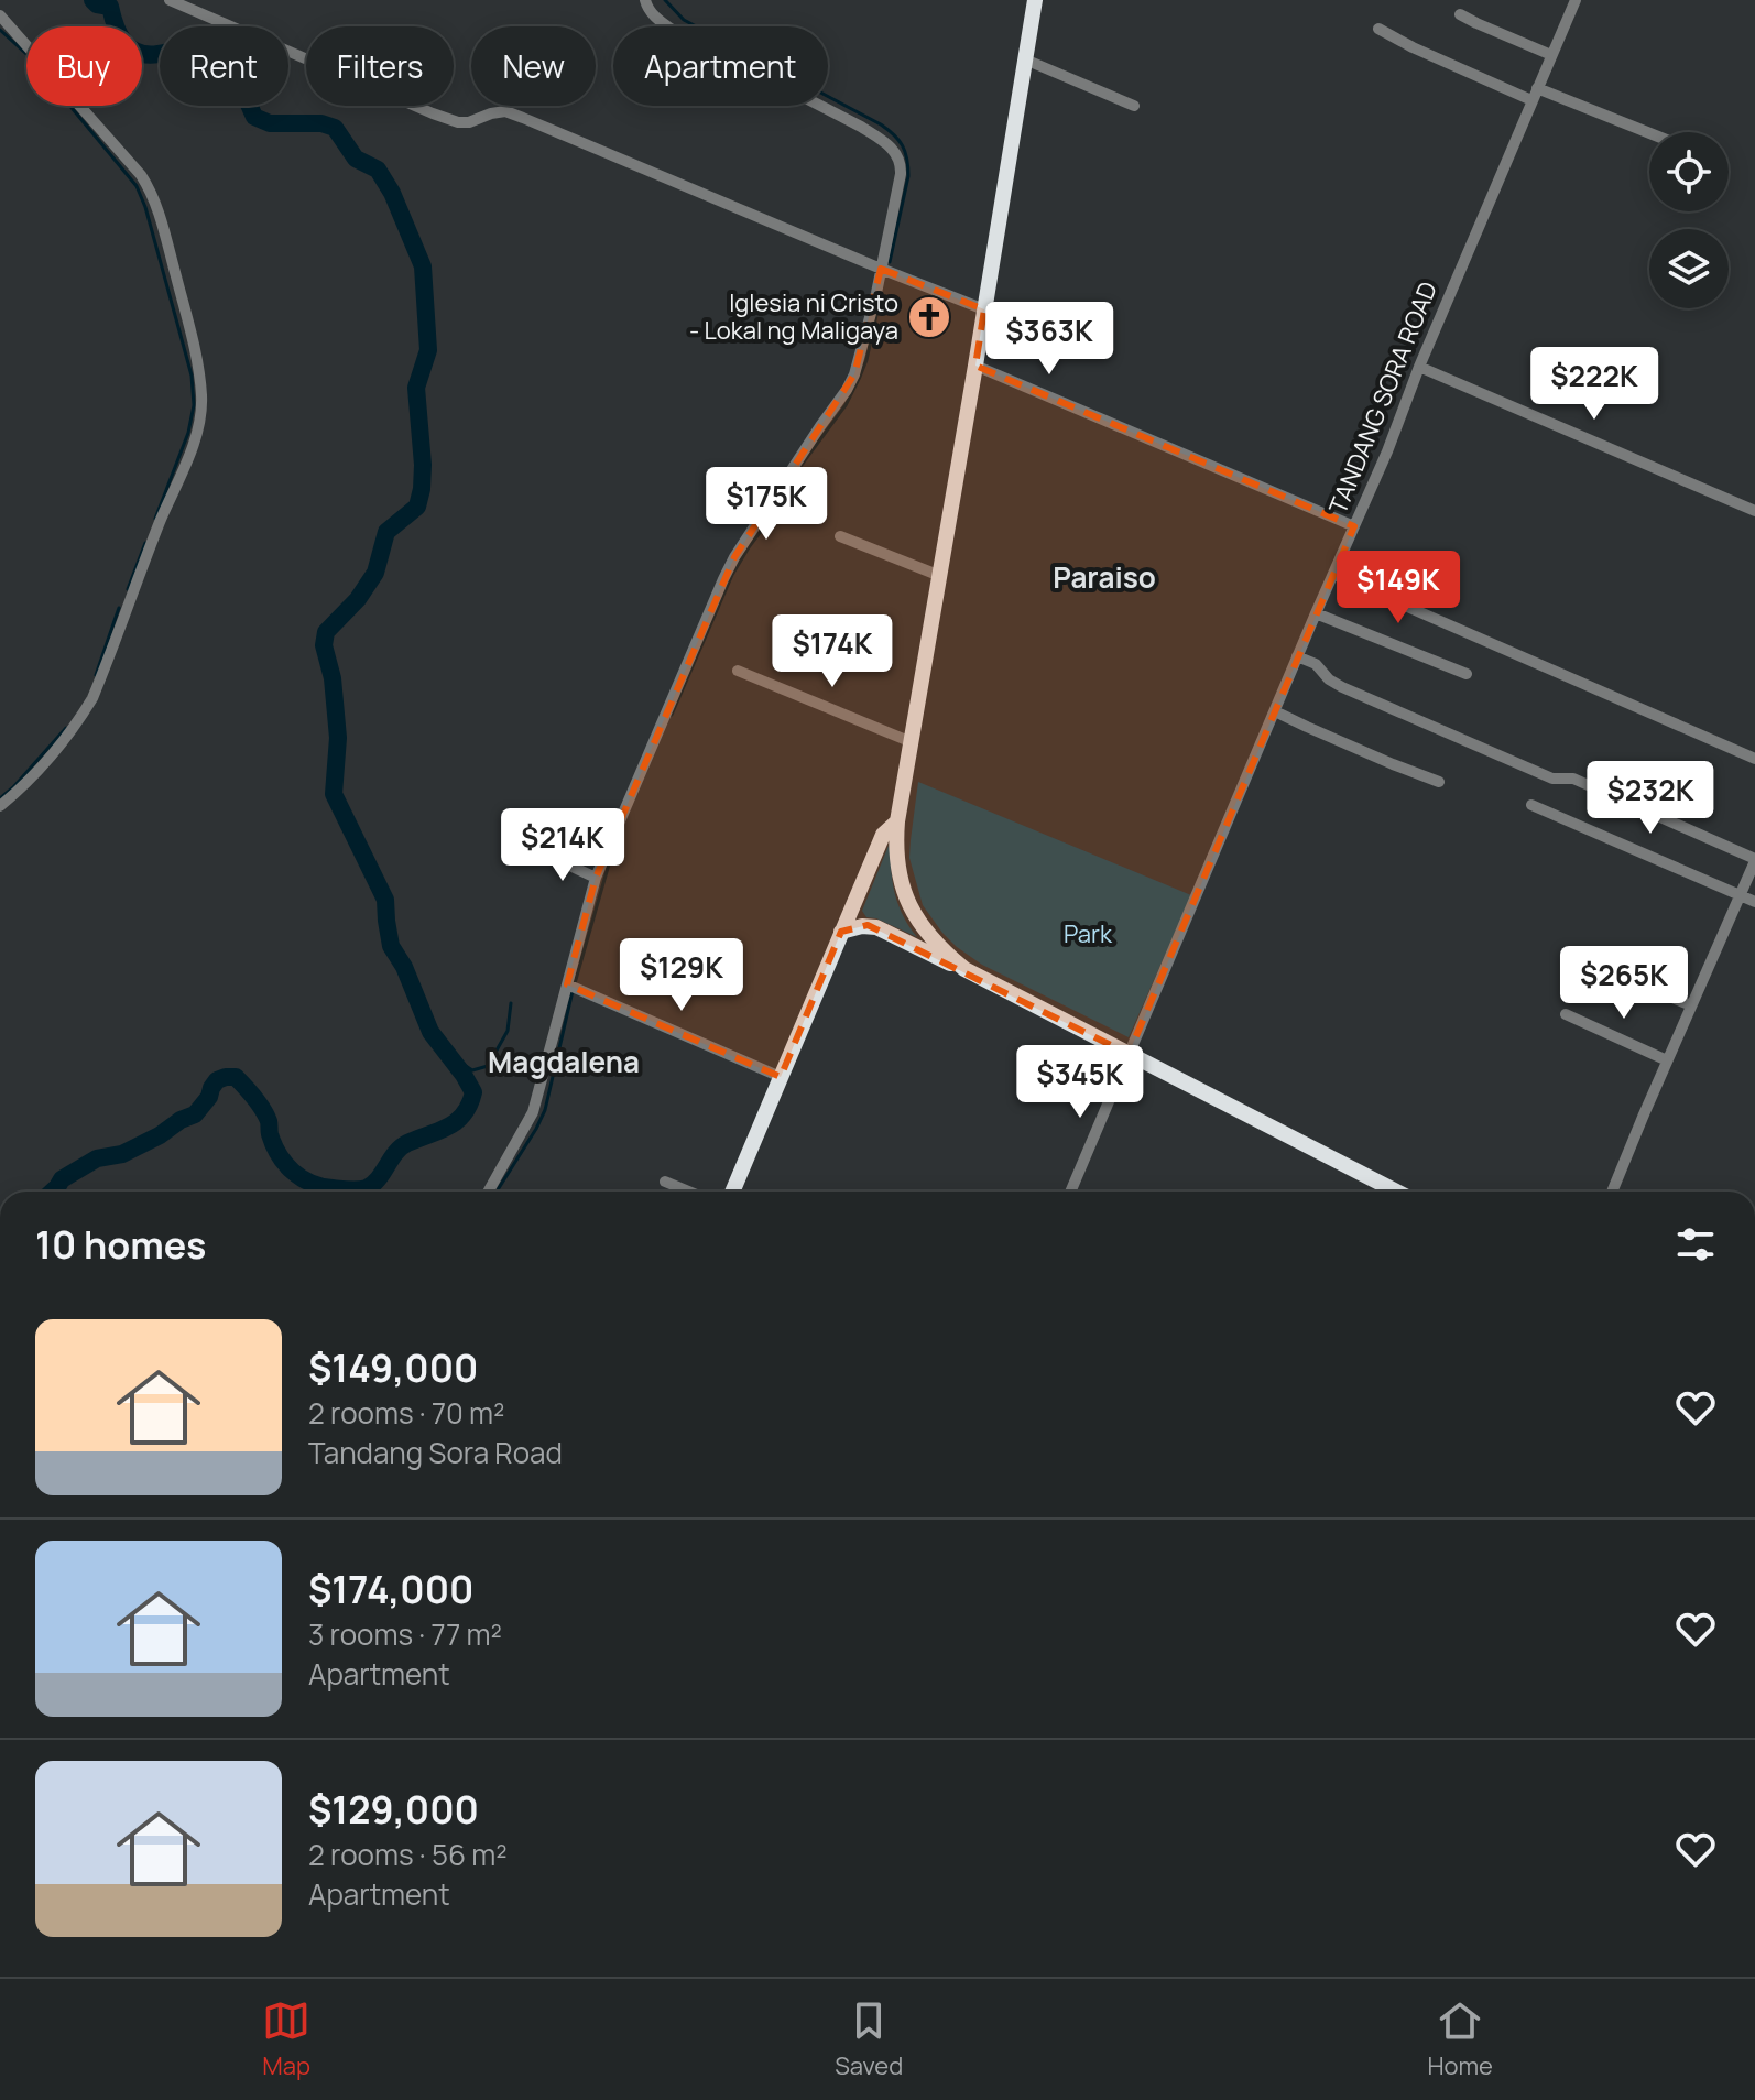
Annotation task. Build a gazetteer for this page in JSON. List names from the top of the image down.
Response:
{
  "streets": {
    "street": ["TANDANG SORA ROAD"]
  },
  "districts": ["Paraiso", "Magdalena"],
  "parks": ["Park"],
  "places": {
    "church": ["Iglesia ni Cristo - Lokal ng Maligaya"]
  },
  "page": {
    "chip": [
      "Buy",
      "Rent",
      "Filters",
      "New",
      "Apartment"
    ],
    "price": [
      "$363K",
      "$222K",
      "$175K",
      "$149K",
      "$174K",
      "$232K",
      "$214K",
      "$129K",
      "$265K",
      "$345K"
    ],
    "heading": "10 homes",
    "list": [
      {
        "name": "$149,000",
        "note": "2 rooms · 70 m² · Tandang Sora Road"
      },
      {
        "name": "$174,000",
        "note": "3 rooms · 77 m² · Apartment"
      },
      {
        "name": "$129,000",
        "note": "2 rooms · 56 m² · Apartment"
      }
    ],
    "tabs": ["Map", "Saved", "Home"]
  }
}
